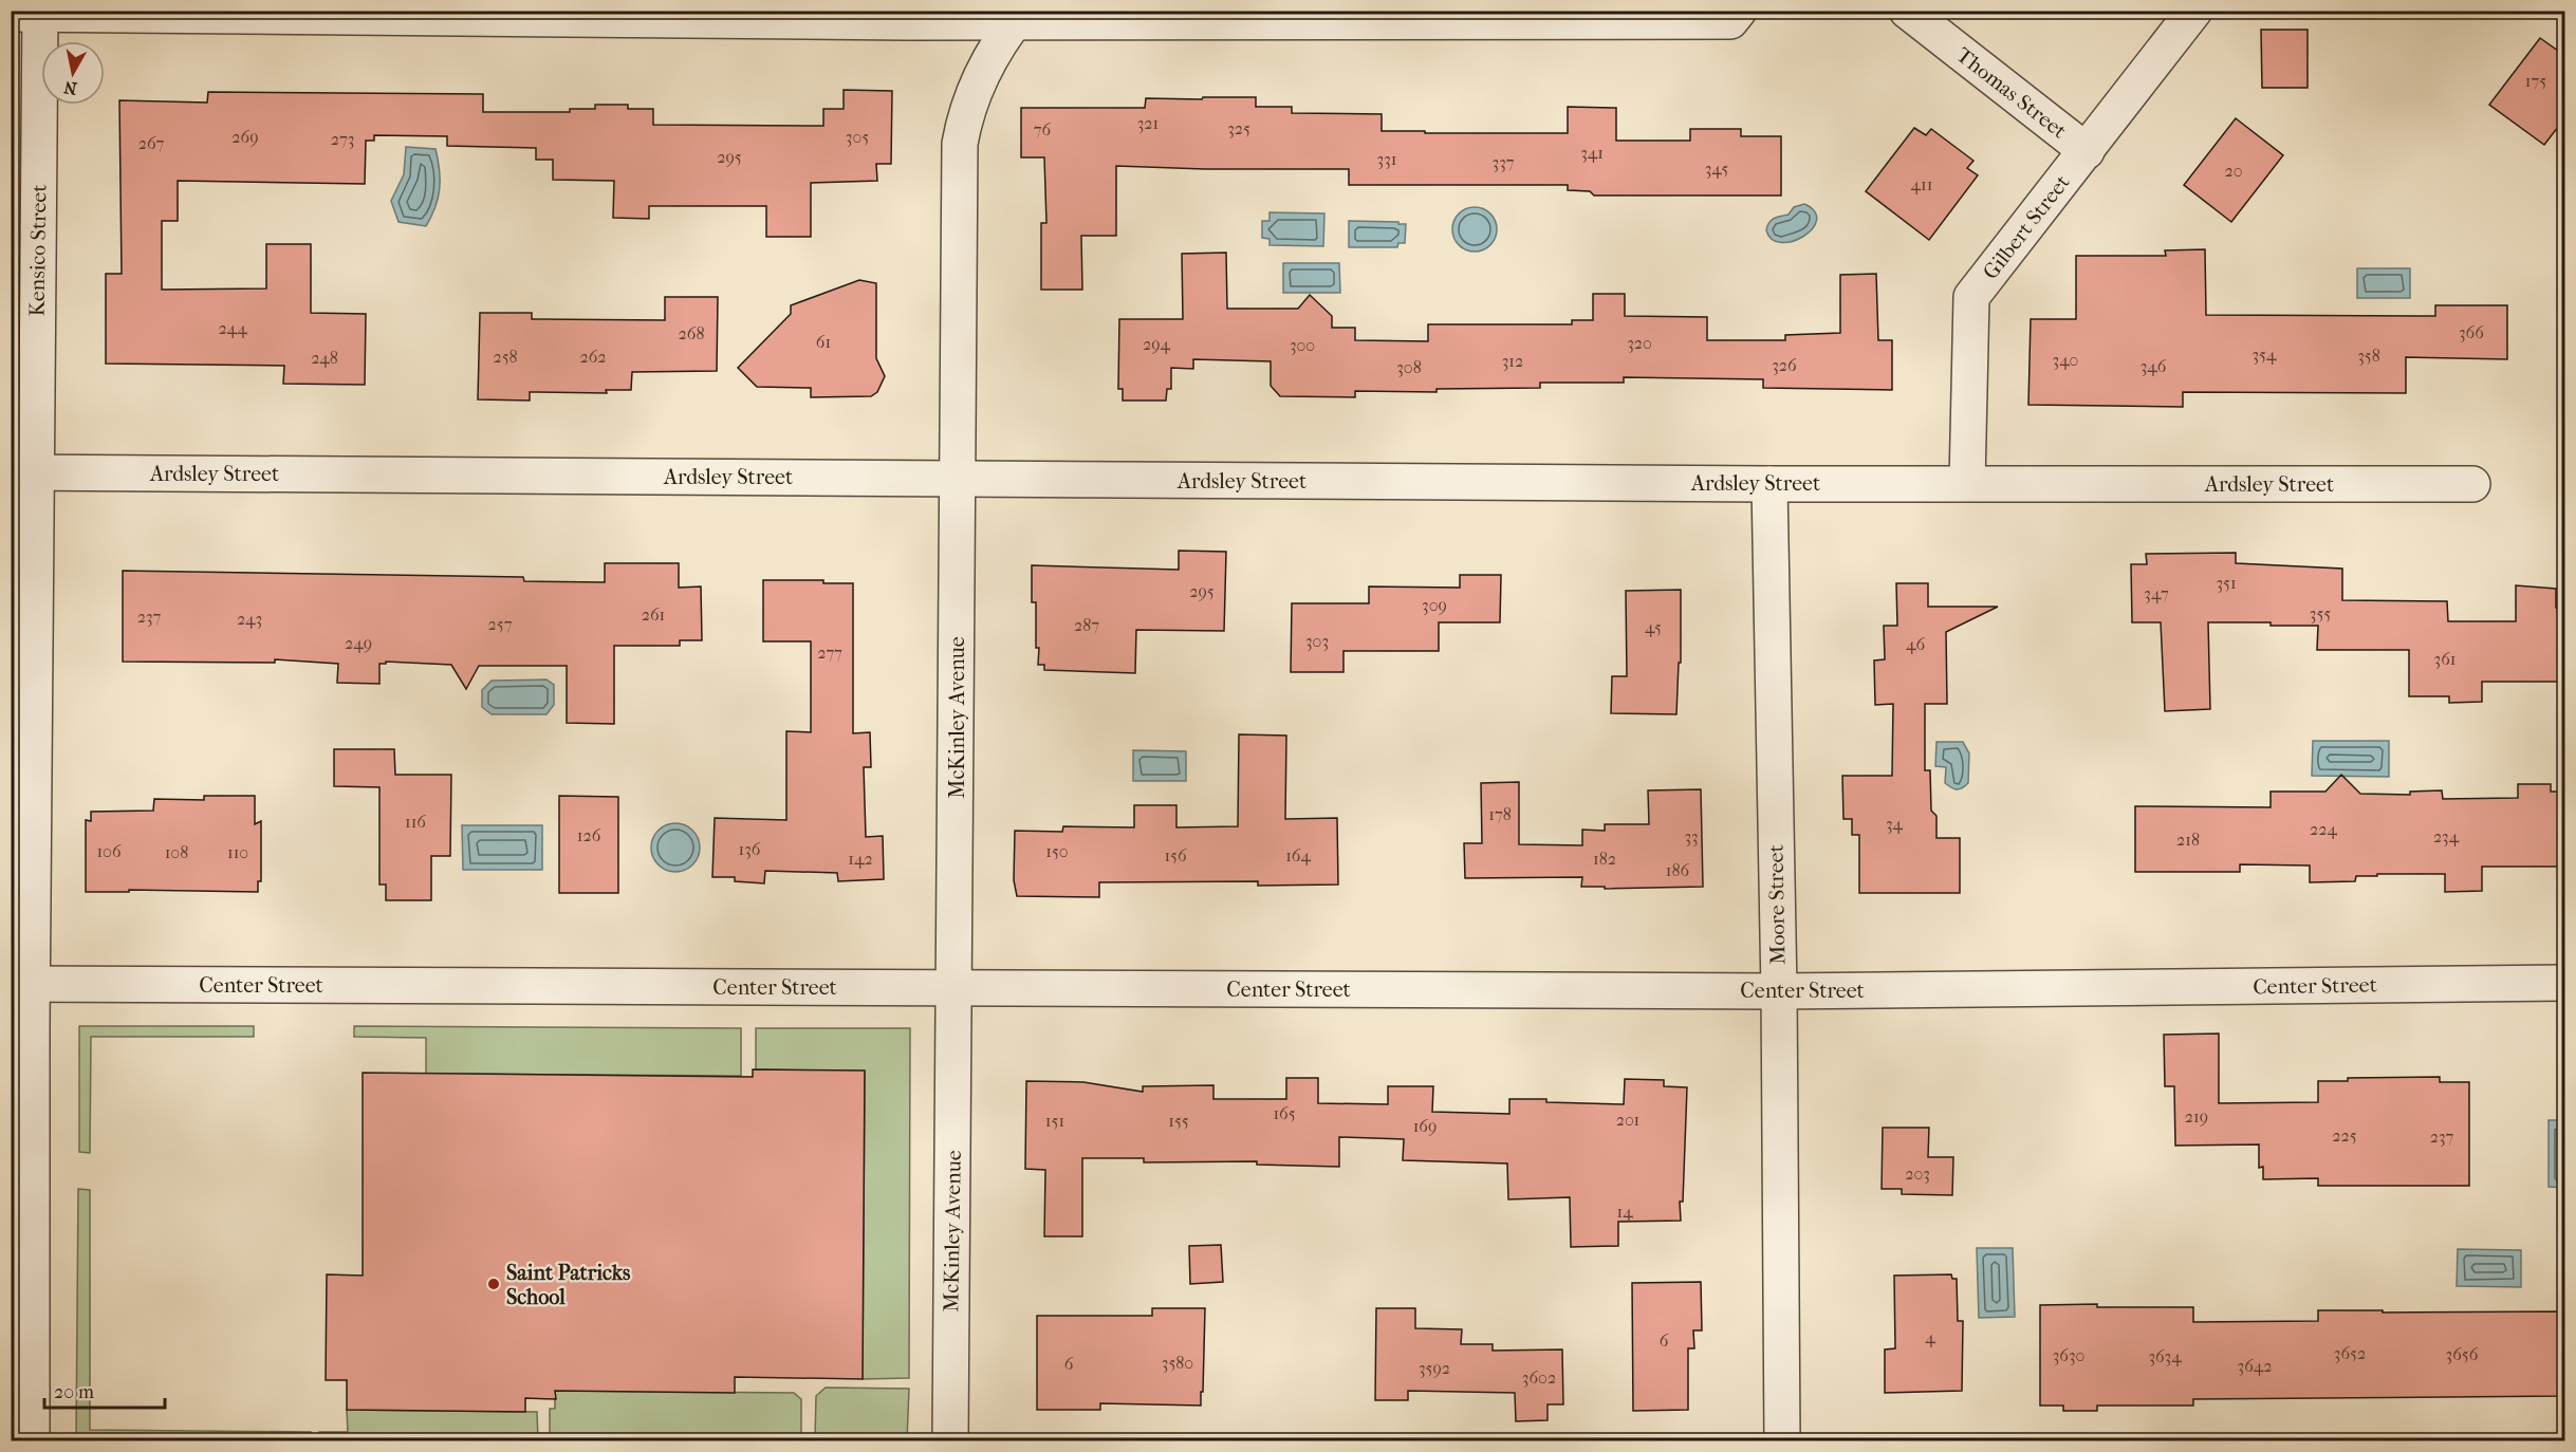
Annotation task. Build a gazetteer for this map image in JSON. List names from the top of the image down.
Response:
{
  "streets": {
    "street": [
      "Thomas Street",
      "Gilbert Street",
      "Kensico Street",
      "Ardsley Street",
      "McKinley Avenue",
      "Moore Street",
      "Center Street"
    ]
  },
  "crossings": [
    ["Thomas Street", "Gilbert Street"],
    ["Gilbert Street", "Ardsley Street"],
    ["Kensico Street", "Ardsley Street"],
    ["Kensico Street", "Center Street"],
    ["Ardsley Street", "McKinley Avenue"],
    ["Ardsley Street", "Moore Street"],
    ["McKinley Avenue", "Center Street"],
    ["Moore Street", "Center Street"]
  ],
  "places": ["Saint Patricks School"],
  "house_numbers": [
    "175",
    "321",
    "325",
    "76",
    "269",
    "305",
    "273",
    "267",
    "341",
    "295",
    "331",
    "337",
    "345",
    "20",
    "411",
    "244",
    "366",
    "268",
    "61",
    "320",
    "294",
    "300",
    "354",
    "358",
    "258",
    "262",
    "248",
    "340",
    "312",
    "326",
    "346",
    "308",
    "351",
    "295",
    "347",
    "309",
    "355",
    "261",
    "237",
    "243",
    "257",
    "287",
    "45",
    "303",
    "249",
    "46",
    "277",
    "361",
    "178",
    "116",
    "34",
    "224",
    "126",
    "33",
    "234",
    "218",
    "136",
    "106",
    "150",
    "108",
    "110",
    "156",
    "164",
    "142",
    "182",
    "186",
    "165",
    "219",
    "201",
    "151",
    "155",
    "169",
    "225",
    "237",
    "203",
    "14",
    "4",
    "6",
    "3652",
    "3656",
    "3630",
    "3634",
    "3580",
    "6",
    "3642",
    "3592",
    "3602"
  ],
  "scale_bar": "20 m",
  "north": "bottom"
}
